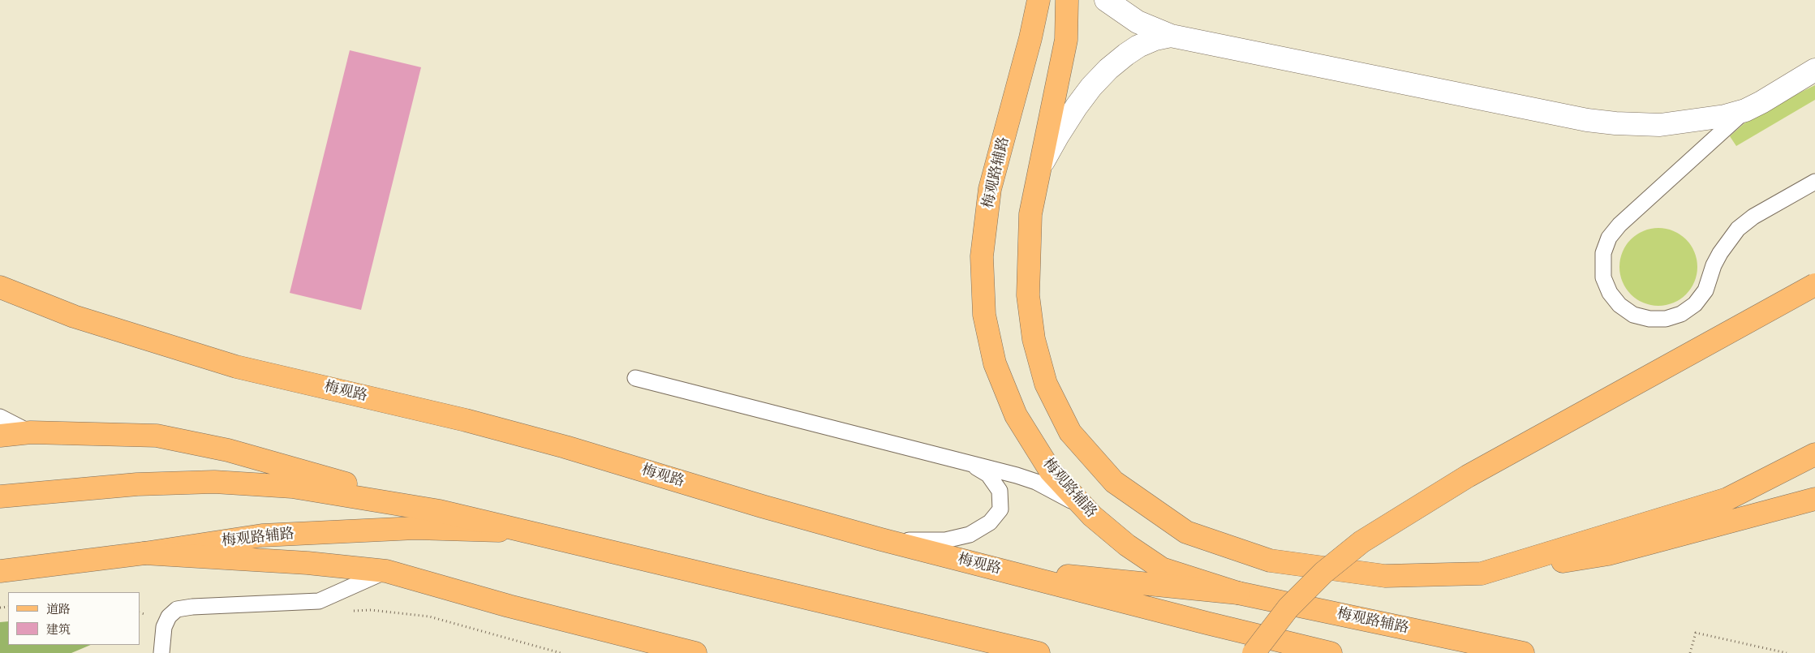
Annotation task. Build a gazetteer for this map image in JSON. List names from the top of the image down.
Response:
{
  "streets": {
    "main road": ["梅观路辅路", "梅观路"]
  },
  "legend": ["道路", "建筑"]
}
